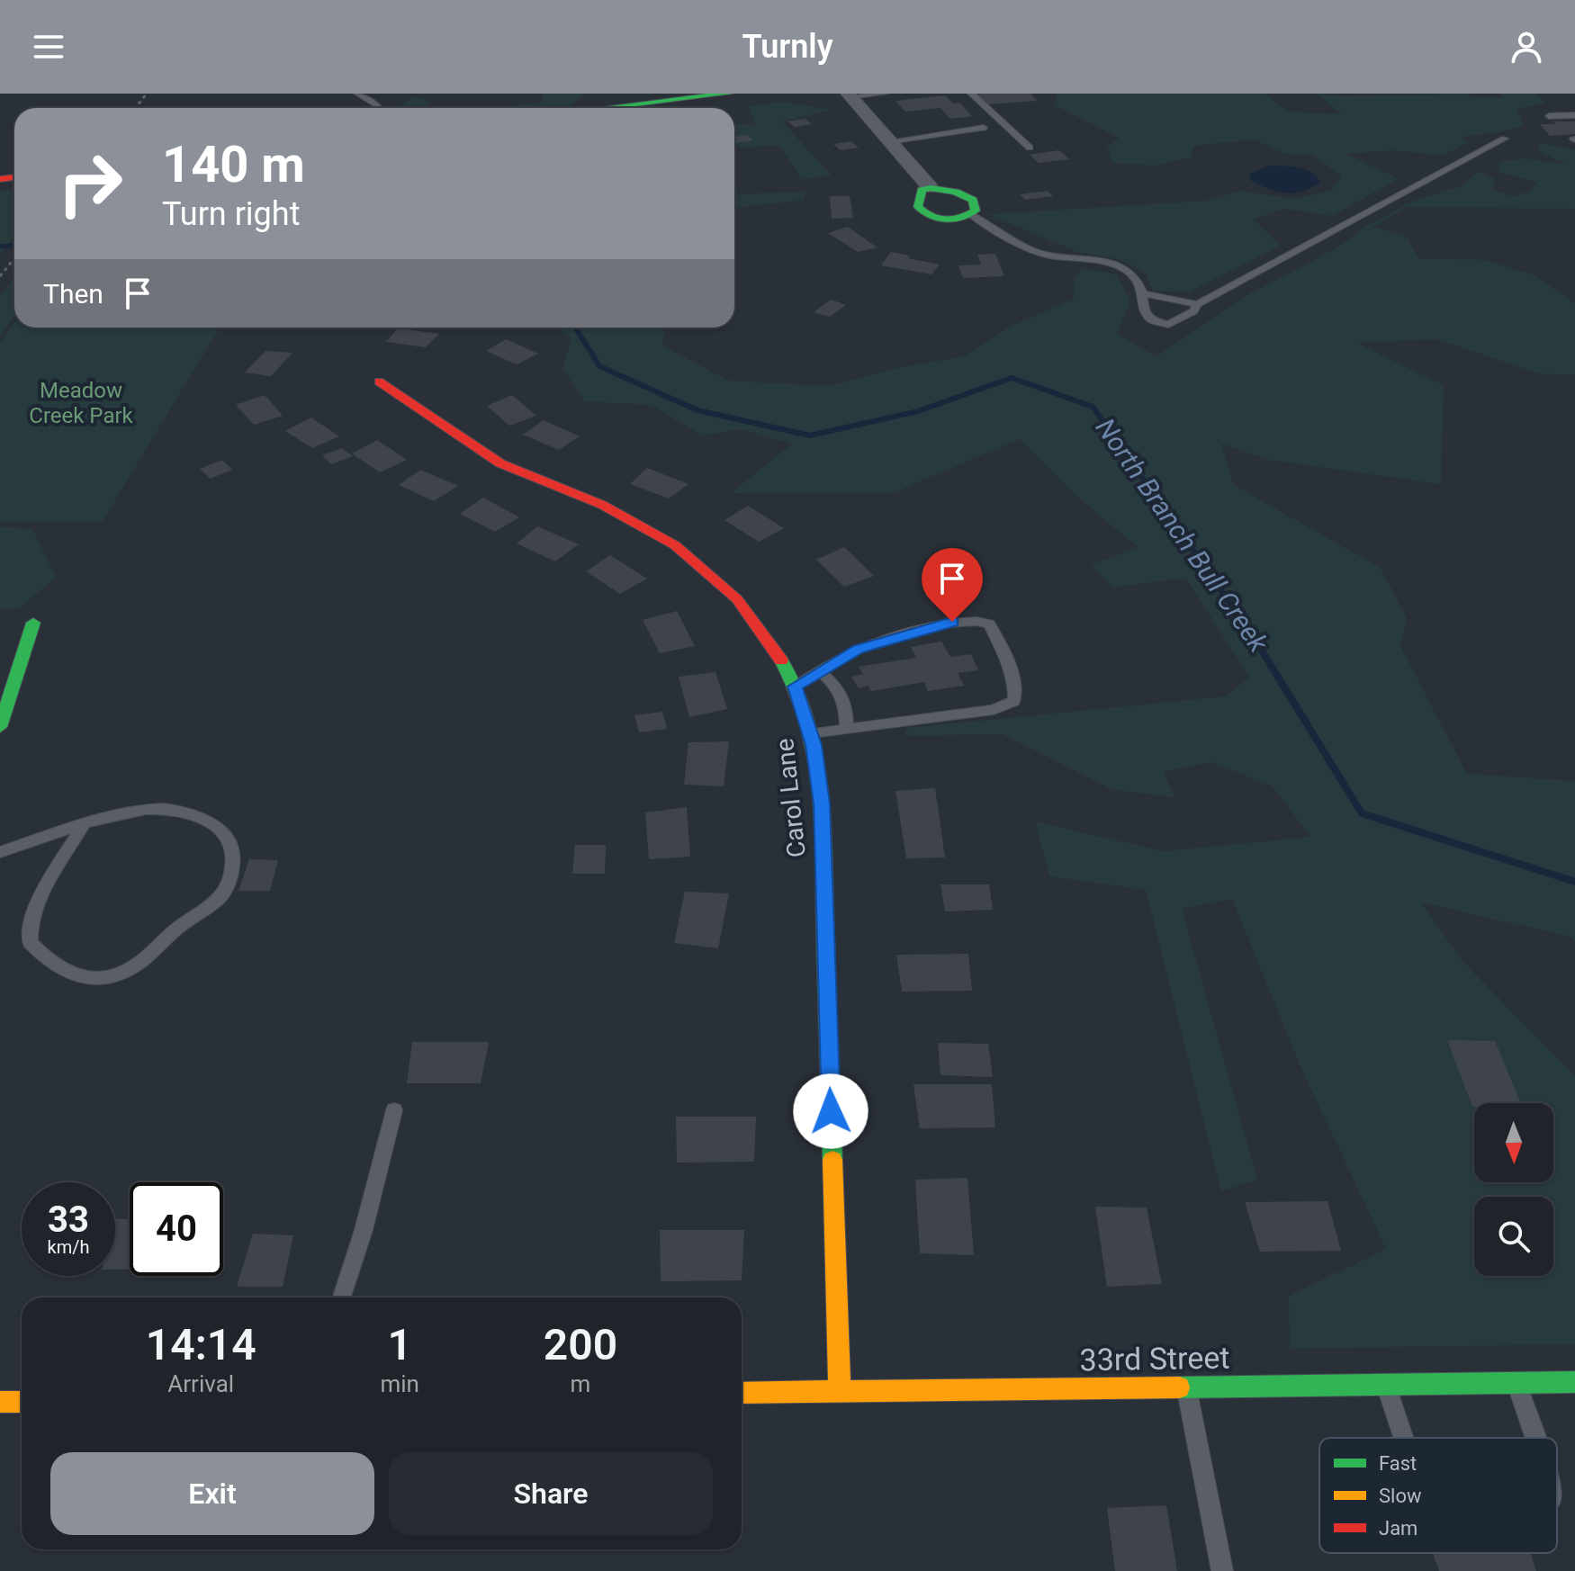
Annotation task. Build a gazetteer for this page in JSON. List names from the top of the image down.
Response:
{
  "streets": {
    "street": ["Carol Lane", "33rd Street"]
  },
  "crossings": [
    ["Carol Lane", "33rd Street"]
  ],
  "water": ["North Branch Bull Creek"],
  "parks": ["Meadow Creek Park"],
  "legend": ["Fast", "Slow", "Jam"],
  "north": "bottom",
  "page": {
    "header": "Turnly",
    "turn": ["140 m", "Turn right"],
    "then": "Then",
    "speed": "33 km/h",
    "limit": "40",
    "eta": [
      "14:14",
      "Arrival",
      "1",
      "min",
      "200",
      "m"
    ],
    "buttons": ["Exit", "Share"]
  }
}
